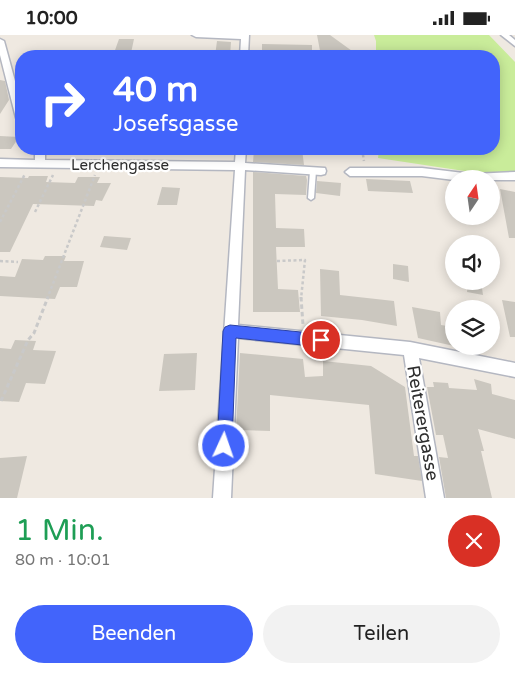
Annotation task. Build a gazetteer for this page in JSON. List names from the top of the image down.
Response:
{
  "streets": {
    "street": ["Lerchengasse", "Reiterergasse"]
  },
  "north": "top",
  "page": {
    "status": "10:00",
    "turn": ["40 m", "Josefsgasse"],
    "heading": ["1 Min.", "80 m · 10:01"],
    "buttons": ["Beenden", "Teilen"]
  }
}
